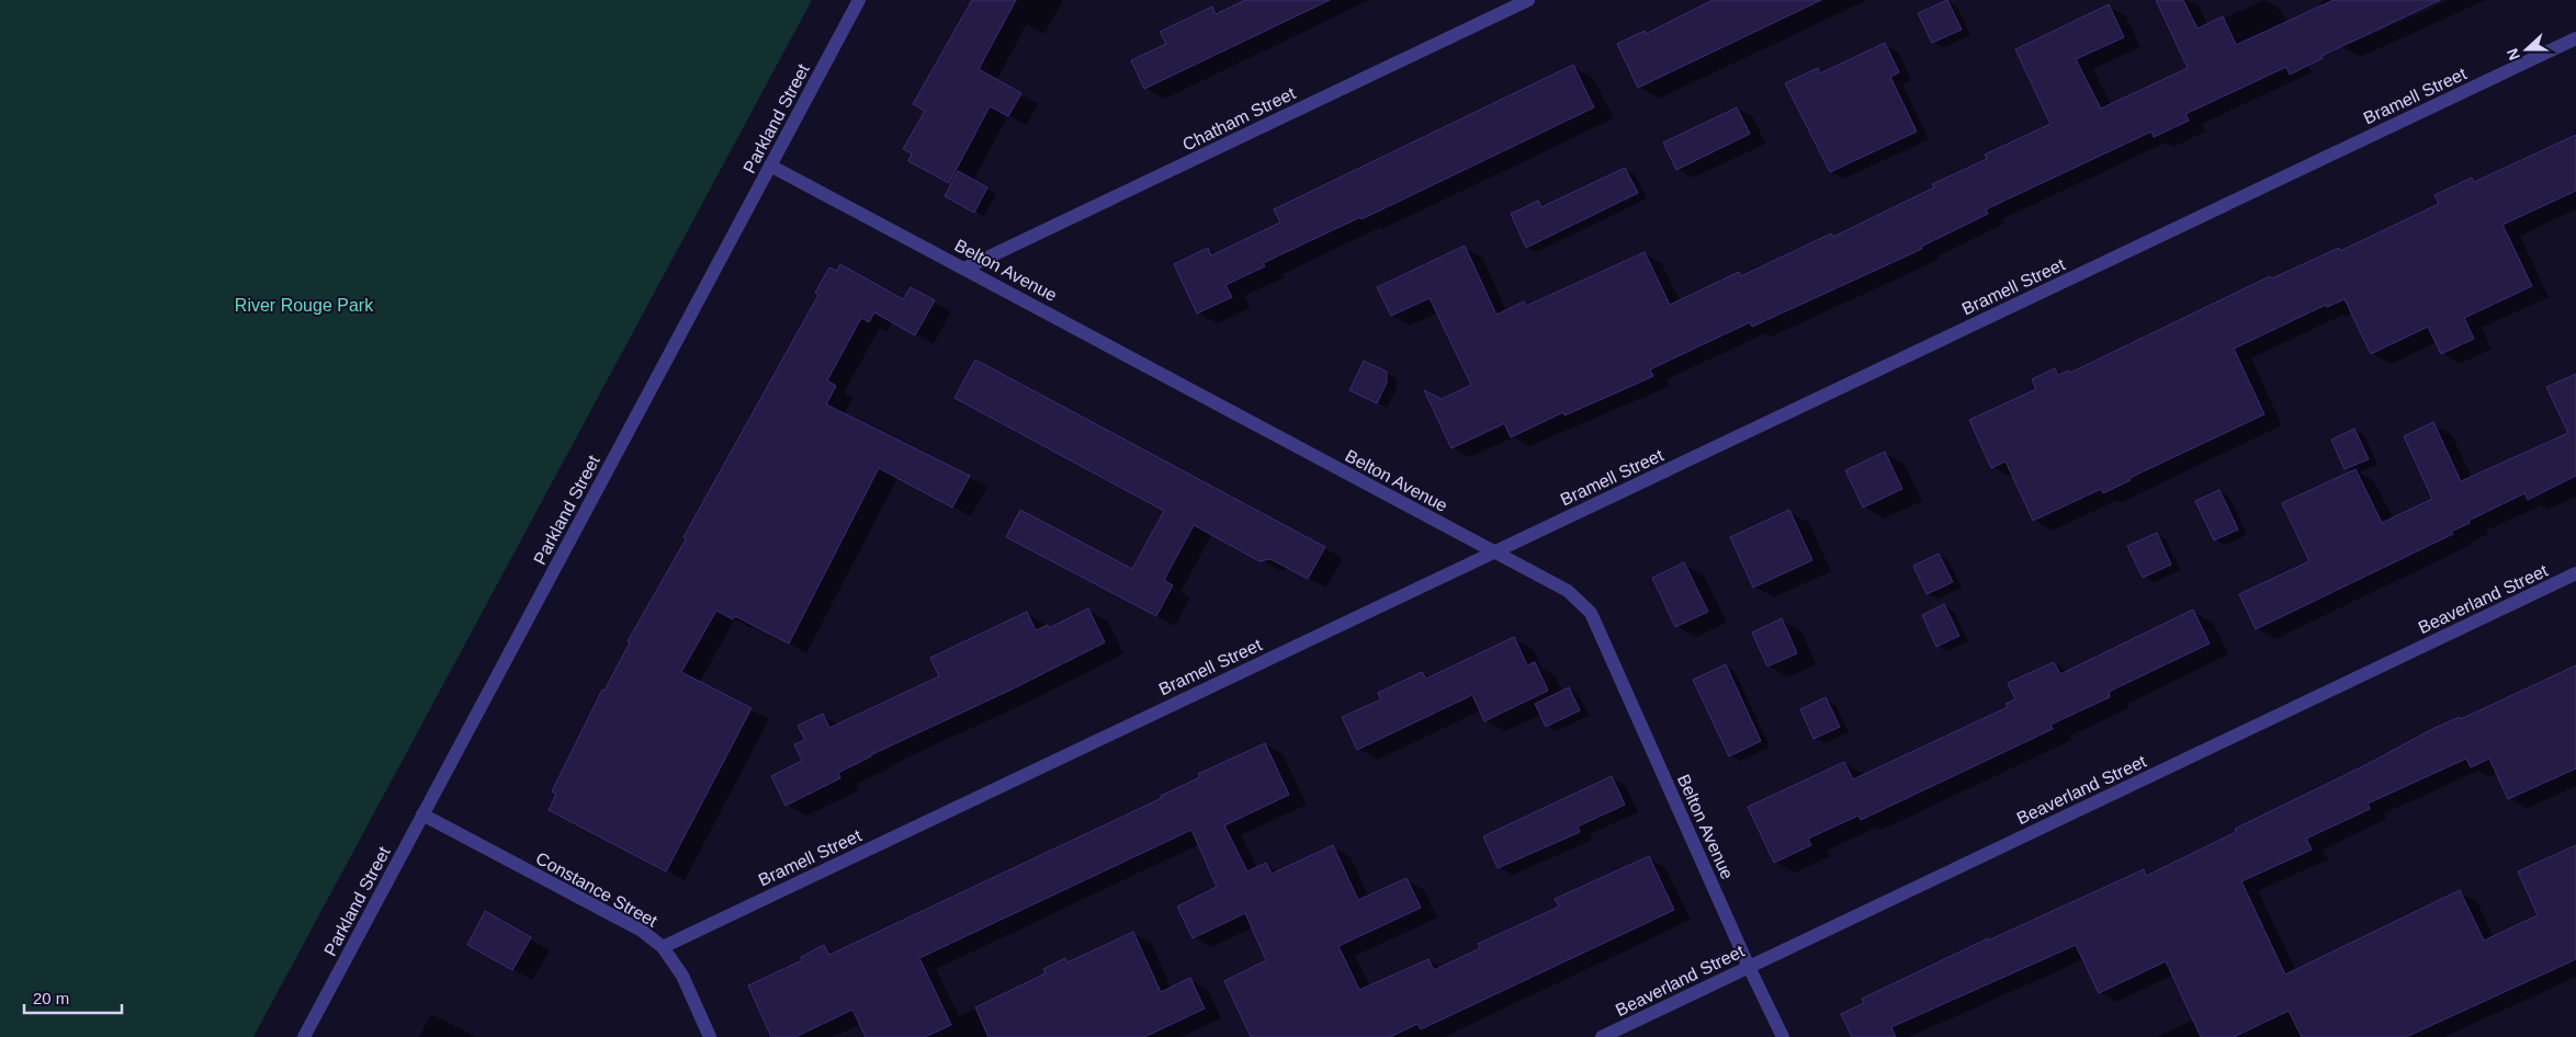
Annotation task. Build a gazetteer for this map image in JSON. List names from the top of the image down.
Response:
{
  "streets": {
    "street": [
      "Bramell Street",
      "Parkland Street",
      "Chatham Street",
      "Belton Avenue",
      "Beaverland Street",
      "Constance Street"
    ]
  },
  "crossings": [
    ["Bramell Street", "Belton Avenue"],
    ["Bramell Street", "Constance Street"],
    ["Parkland Street", "Belton Avenue"],
    ["Parkland Street", "Constance Street"],
    ["Chatham Street", "Belton Avenue"],
    ["Belton Avenue", "Beaverland Street"]
  ],
  "parks": ["River Rouge Park"],
  "scale_bar": "20 m",
  "north": "left"
}
